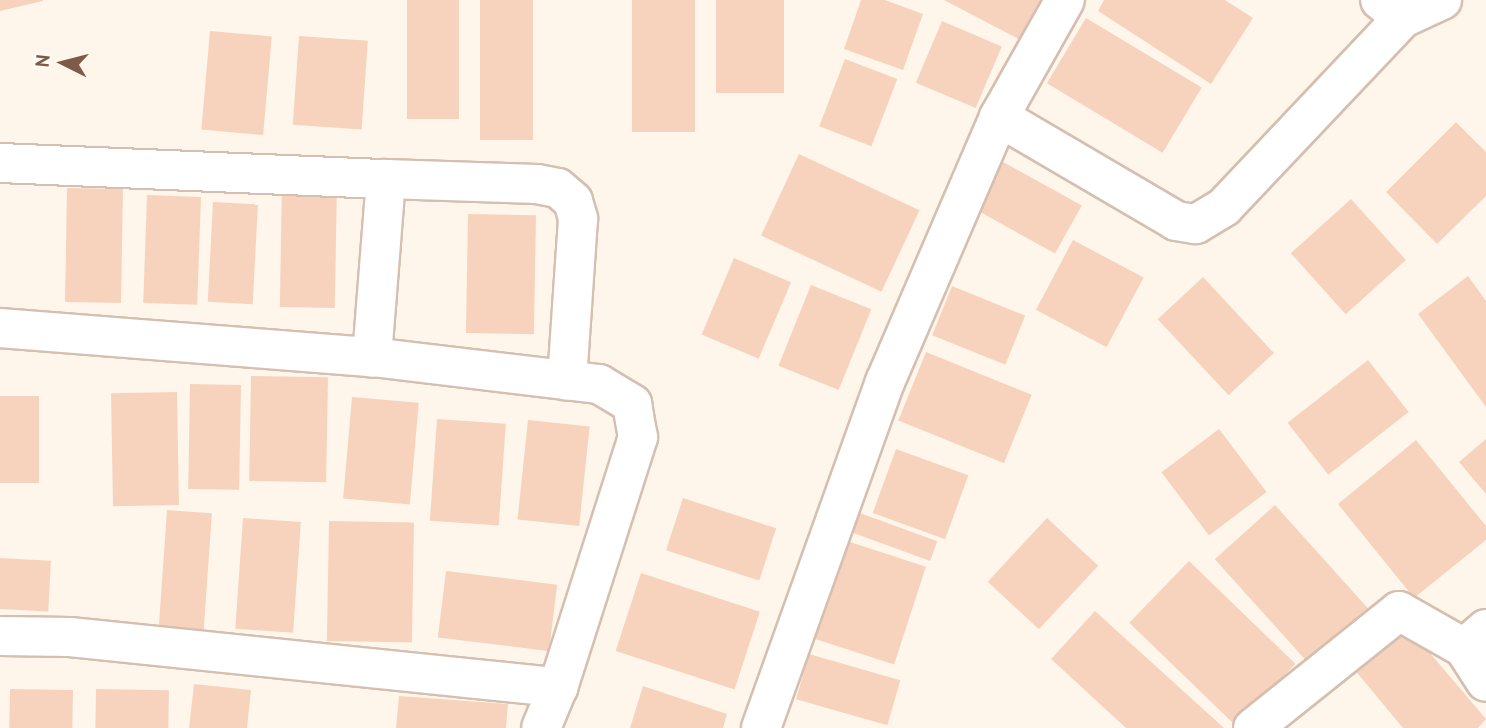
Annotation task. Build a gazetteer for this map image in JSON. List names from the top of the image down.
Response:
{
  "north": "left"
}
